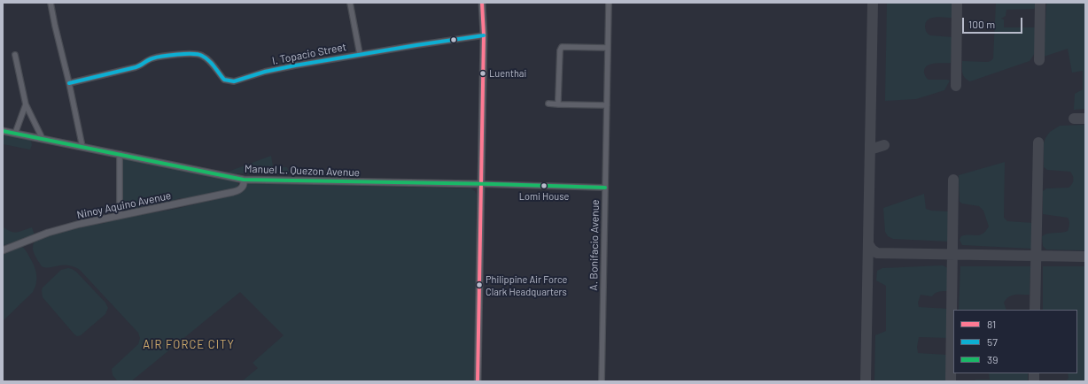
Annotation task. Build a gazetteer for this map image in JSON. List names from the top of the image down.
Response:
{
  "streets": {
    "street": [
      "I. Topacio Street",
      "Manuel L. Quezon Avenue",
      "Ninoy Aquino Avenue",
      "A. Bonifacio Avenue"
    ]
  },
  "crossings": [
    ["Manuel L. Quezon Avenue", "Ninoy Aquino Avenue"],
    ["Manuel L. Quezon Avenue", "A. Bonifacio Avenue"]
  ],
  "districts": ["AIR FORCE CITY"],
  "places": ["Luenthai", "Lomi House", "Philippine Air Force Clark Headquarters"],
  "lines": ["transit line 81", "transit line 57", "transit line 39"],
  "legend": ["81", "57", "39"],
  "scale_bar": "100 m"
}
